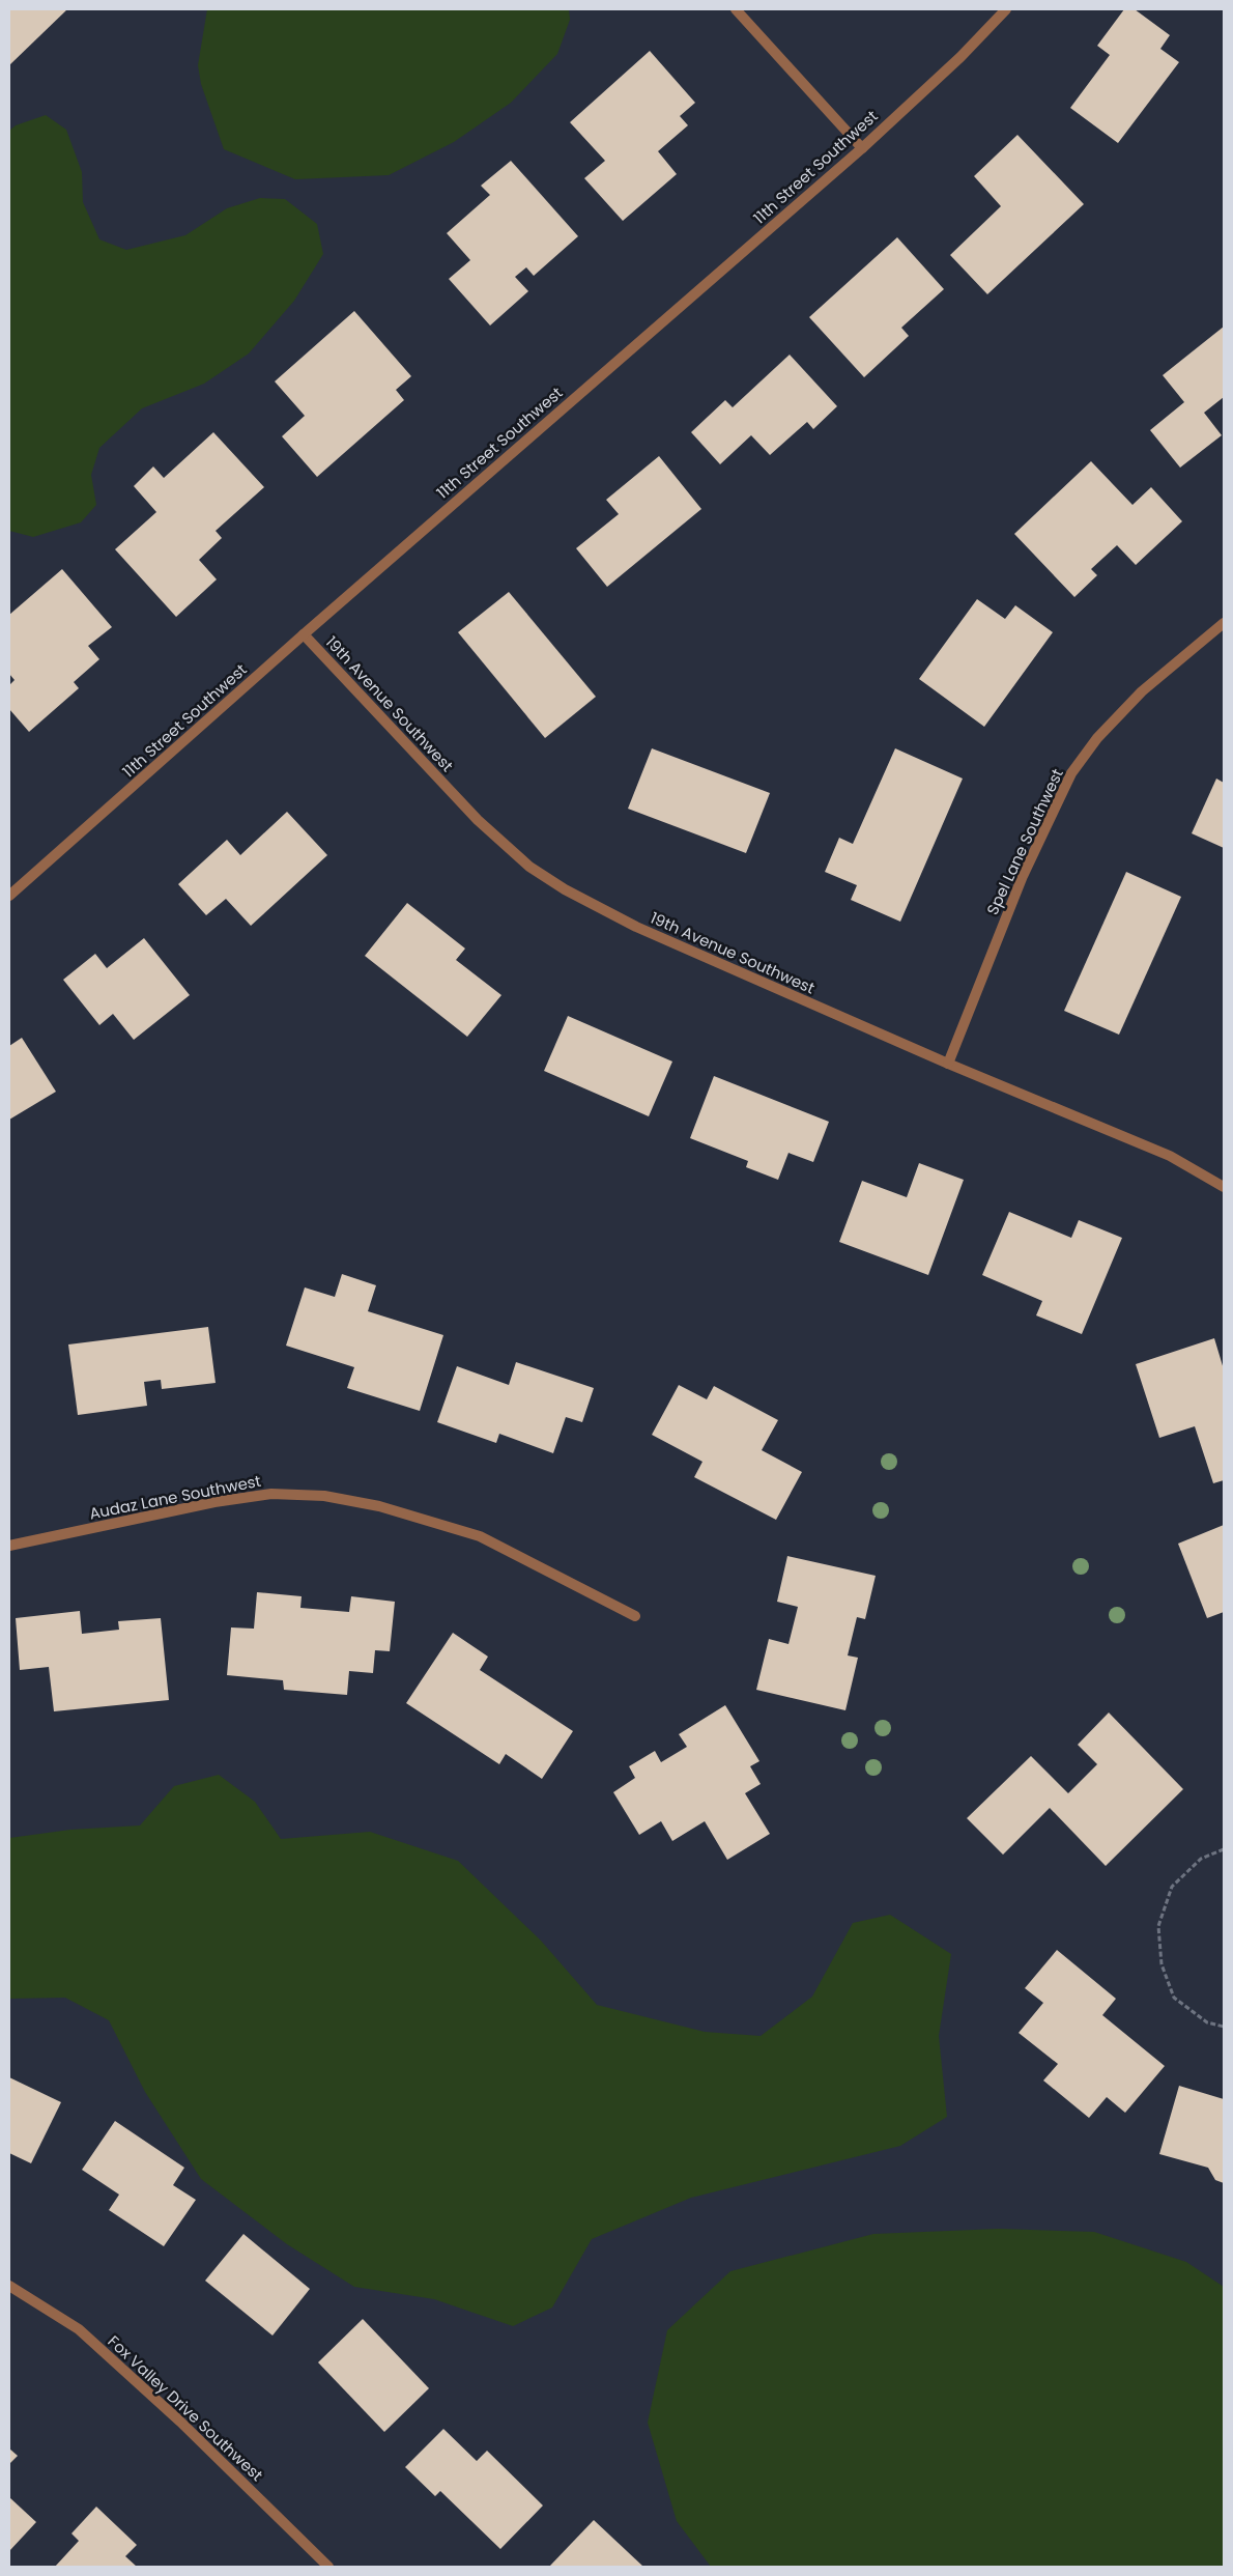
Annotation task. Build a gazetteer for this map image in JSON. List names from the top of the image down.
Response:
{
  "streets": {
    "street": [
      "11th Street Southwest",
      "19th Avenue Southwest",
      "Spel Lane Southwest",
      "Audaz Lane Southwest",
      "Fox Valley Drive Southwest"
    ]
  },
  "crossings": [
    ["11th Street Southwest", "19th Avenue Southwest"],
    ["19th Avenue Southwest", "Spel Lane Southwest"]
  ]
}
